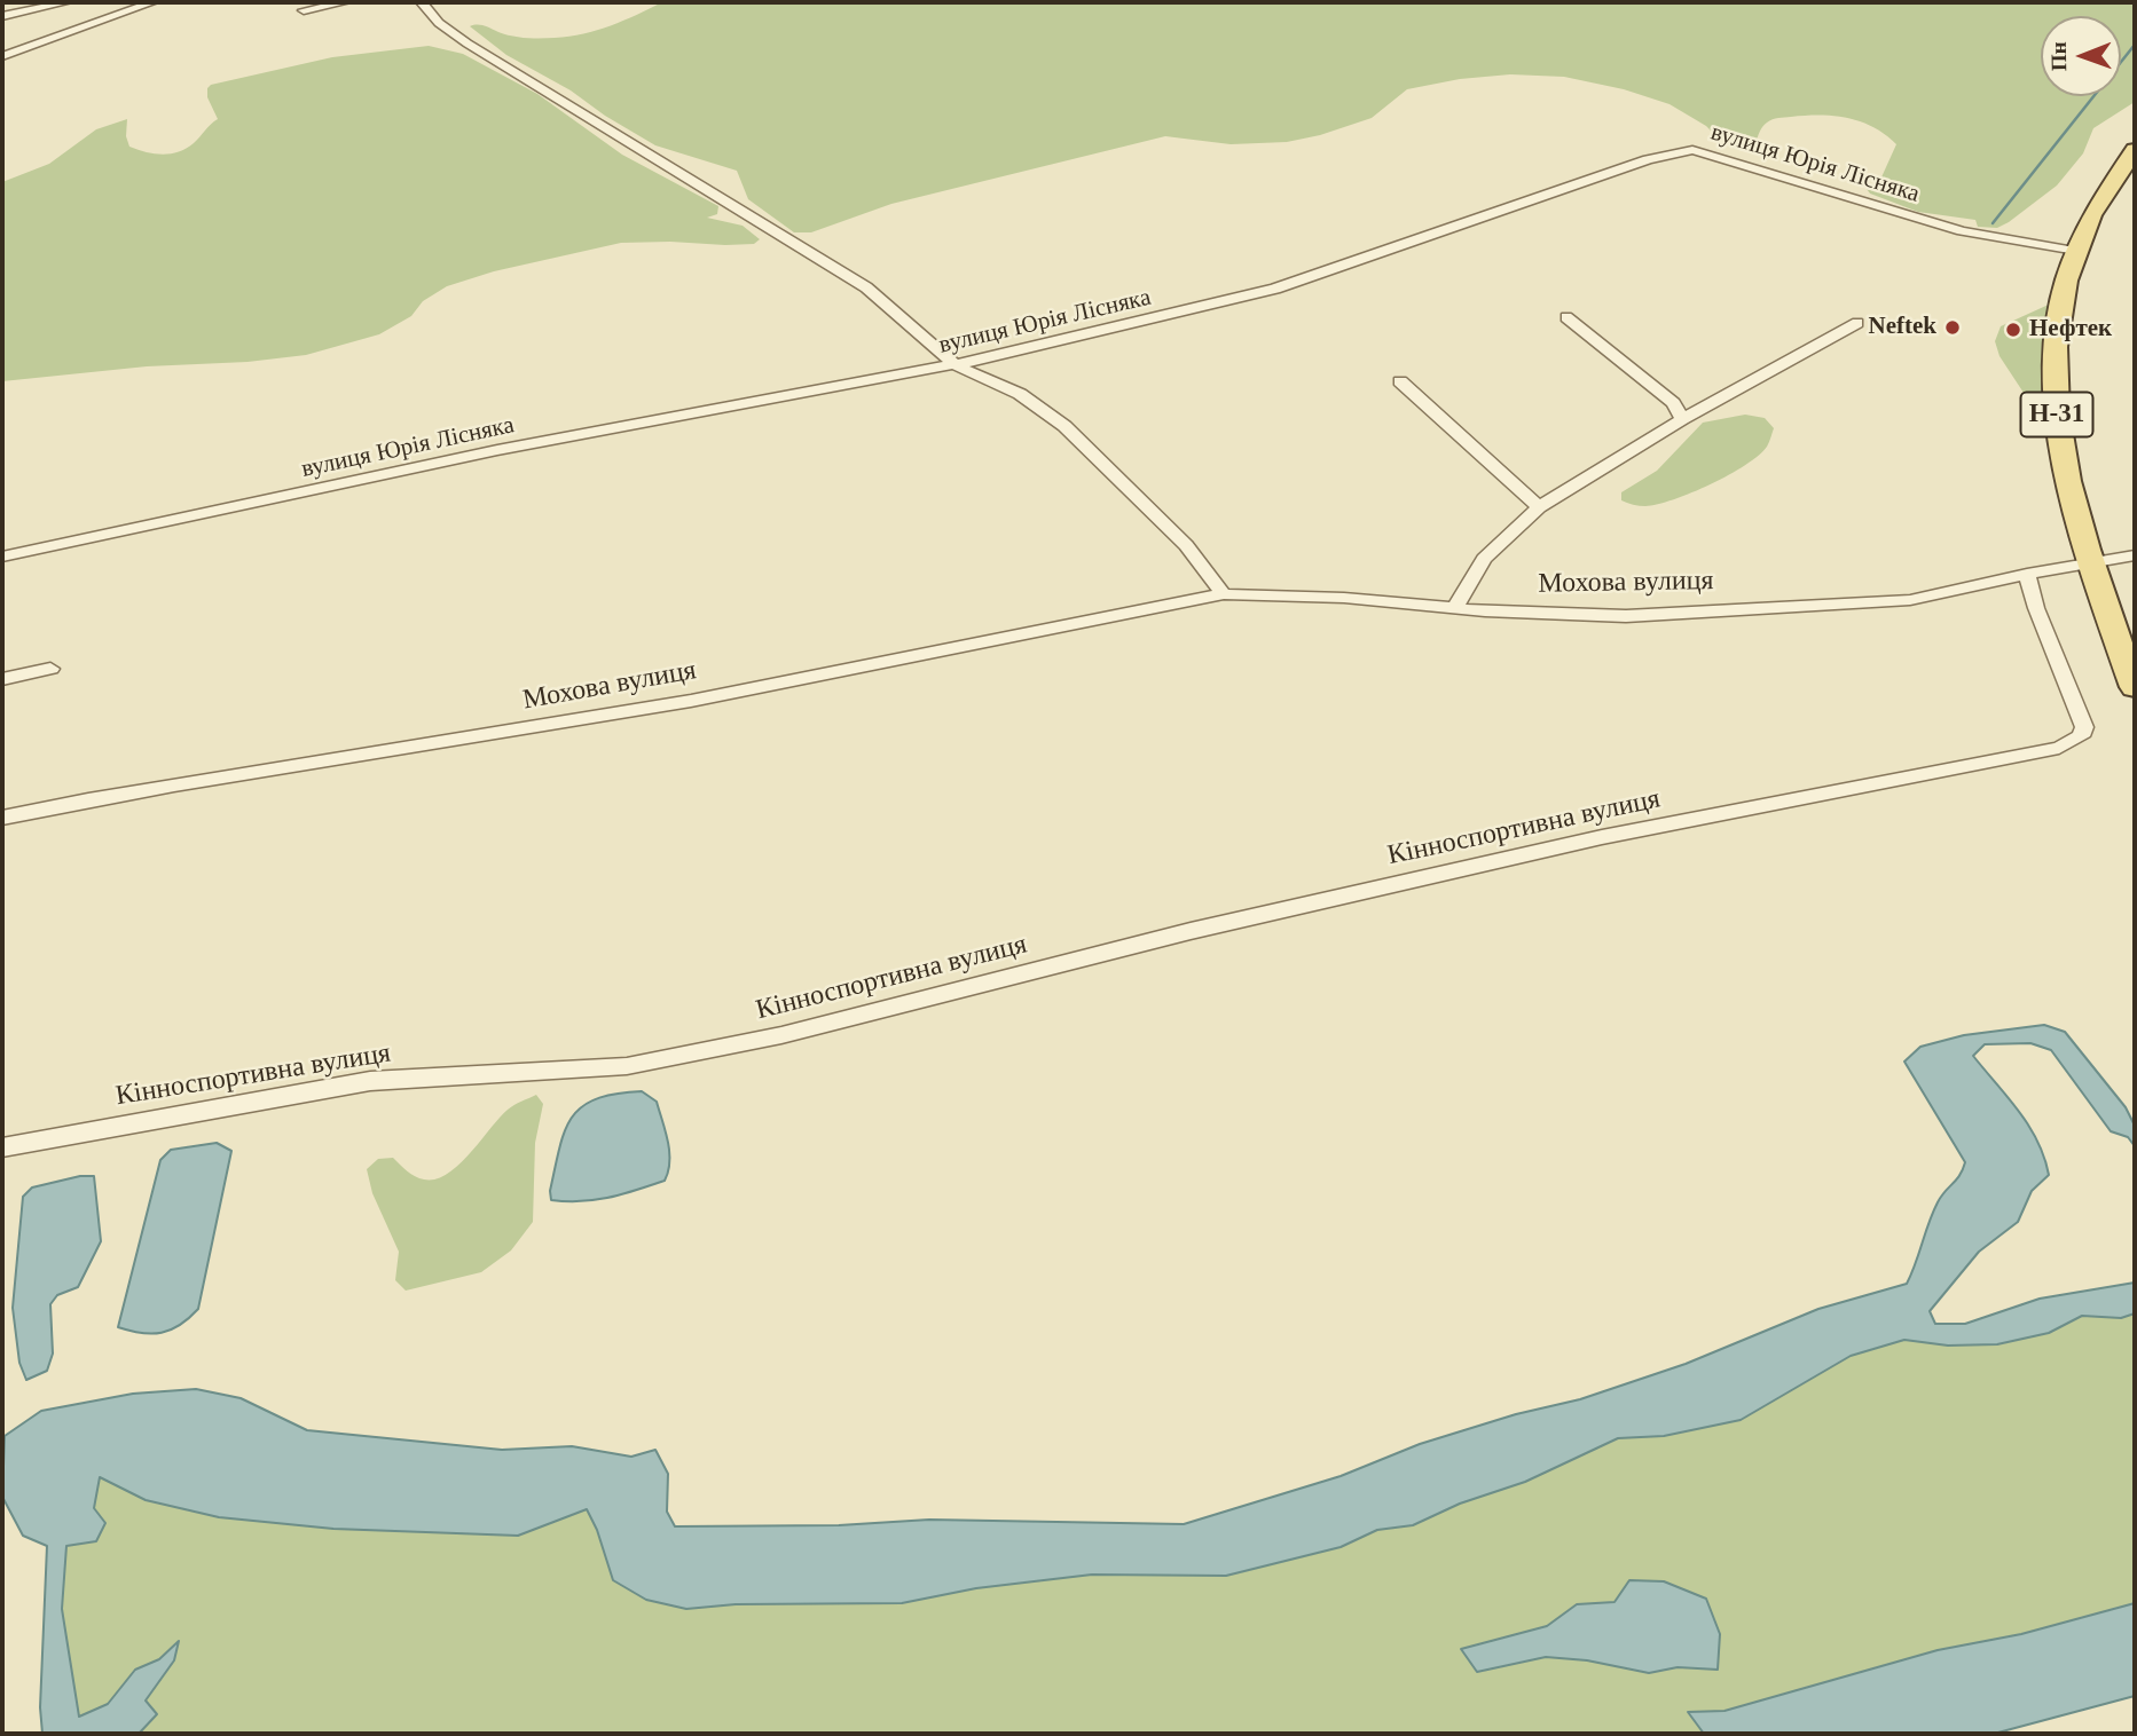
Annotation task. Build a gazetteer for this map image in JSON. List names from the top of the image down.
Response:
{
  "streets": {
    "main road": ["Н-31"],
    "street": ["вулиця Юрія Лісняка", "Мохова вулиця", "Кінноспортивна вулиця"]
  },
  "crossings": [
    ["вулиця Юрія Лісняка", "Н-31"],
    ["Н-31", "Мохова вулиця"],
    ["Мохова вулиця", "Кінноспортивна вулиця"]
  ],
  "places": ["Neftek", "Нефтек"],
  "north": "left"
}
